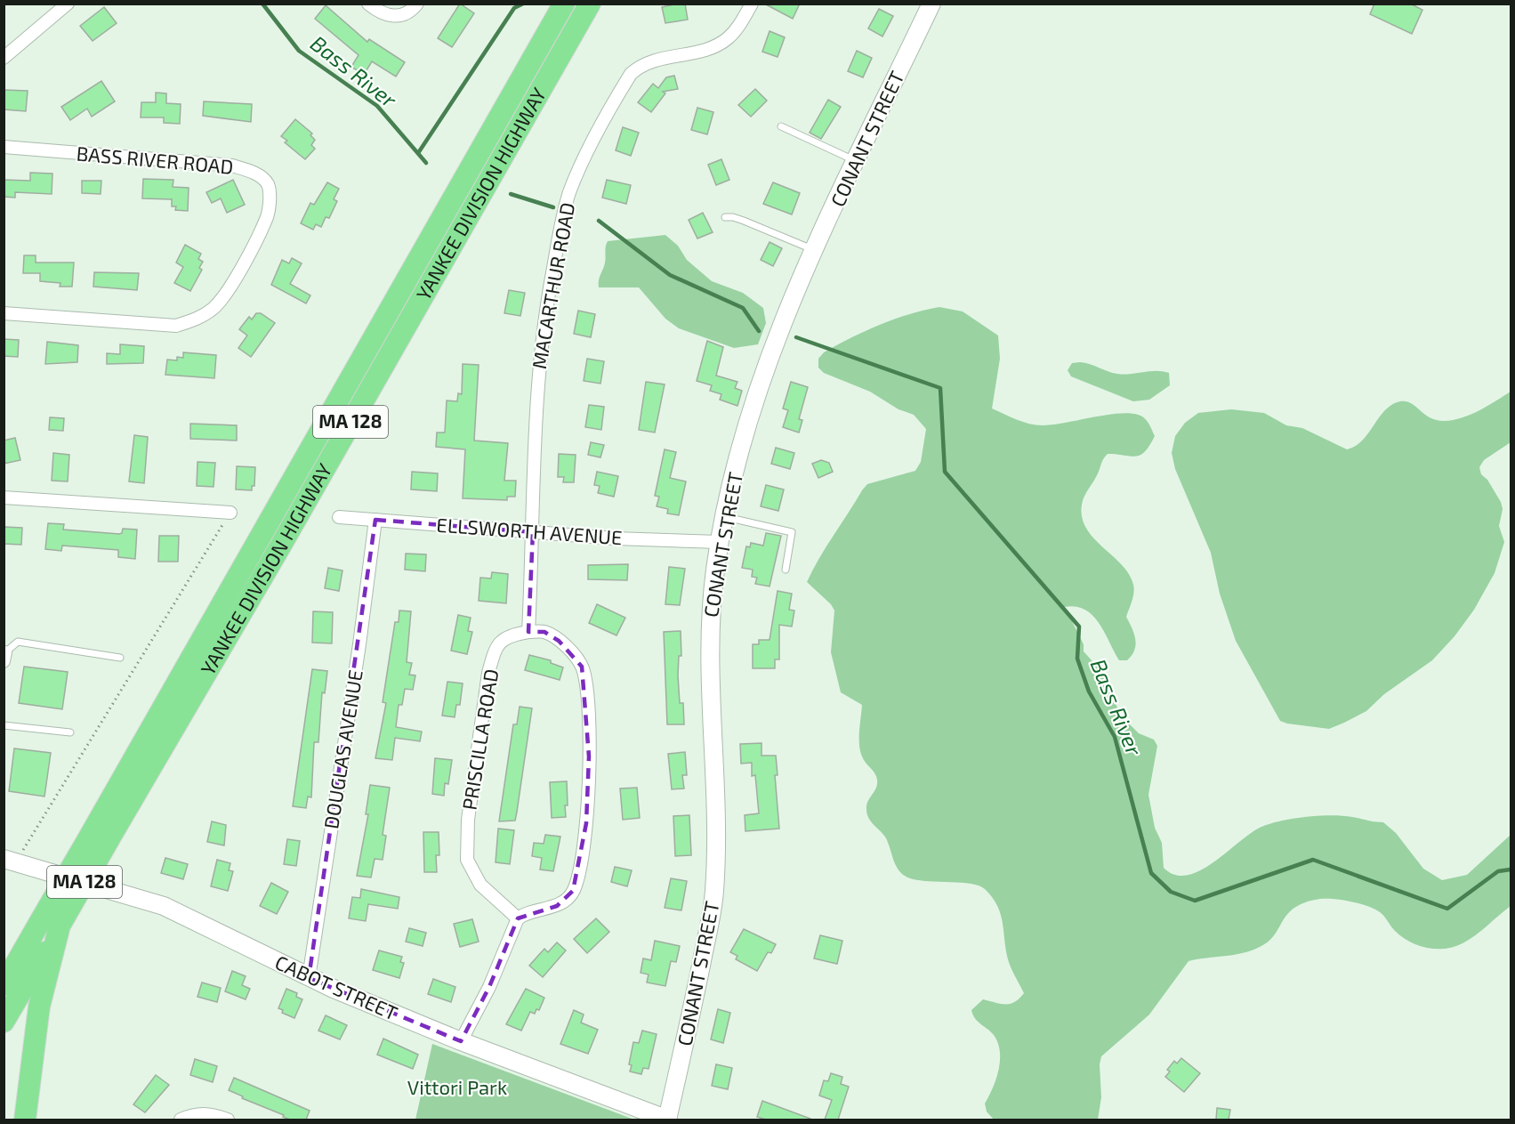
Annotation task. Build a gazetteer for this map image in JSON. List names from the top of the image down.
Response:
{
  "streets": {
    "highway": ["YANKEE DIVISION HIGHWAY", "MA 128"],
    "main road": ["CONANT STREET", "CABOT STREET"],
    "street": [
      "BASS RIVER ROAD",
      "MACARTHUR ROAD",
      "ELLSWORTH AVENUE",
      "PRISCILLA ROAD",
      "DOUGLAS AVENUE"
    ]
  },
  "crossings": [
    ["CONANT STREET", "ELLSWORTH AVENUE"],
    ["CONANT STREET", "CABOT STREET"],
    ["MACARTHUR ROAD", "ELLSWORTH AVENUE"],
    ["ELLSWORTH AVENUE", "DOUGLAS AVENUE"],
    ["DOUGLAS AVENUE", "CABOT STREET"]
  ],
  "water": ["Bass River"],
  "parks": ["Vittori Park"]
}
